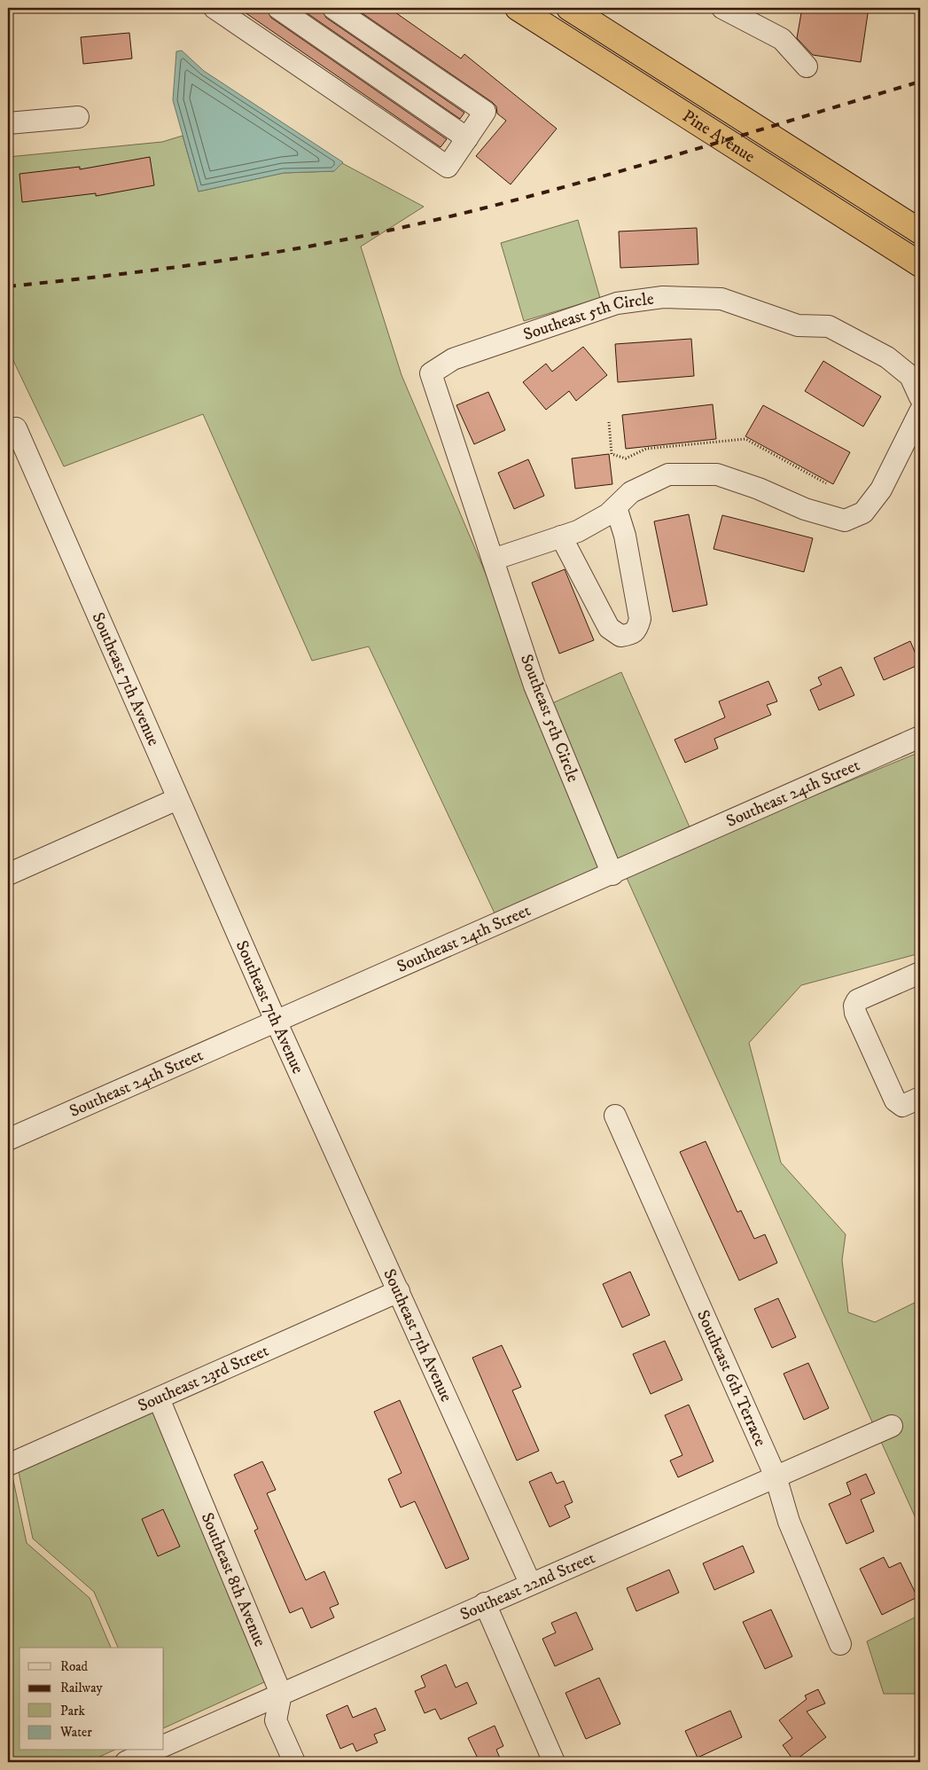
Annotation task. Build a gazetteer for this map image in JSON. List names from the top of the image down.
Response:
{
  "streets": {
    "highway": ["Pine Avenue"],
    "street": [
      "Southeast 5th Circle",
      "Southeast 7th Avenue",
      "Southeast 24th Street",
      "Southeast 23rd Street",
      "Southeast 6th Terrace",
      "Southeast 8th Avenue",
      "Southeast 22nd Street"
    ]
  },
  "crossings": [
    ["Southeast 5th Circle", "Southeast 24th Street"],
    ["Southeast 7th Avenue", "Southeast 24th Street"],
    ["Southeast 7th Avenue", "Southeast 23rd Street"],
    ["Southeast 7th Avenue", "Southeast 22nd Street"],
    ["Southeast 23rd Street", "Southeast 8th Avenue"],
    ["Southeast 6th Terrace", "Southeast 22nd Street"],
    ["Southeast 8th Avenue", "Southeast 22nd Street"]
  ],
  "legend": [
    "Road",
    "Railway",
    "Park",
    "Water"
  ]
}
